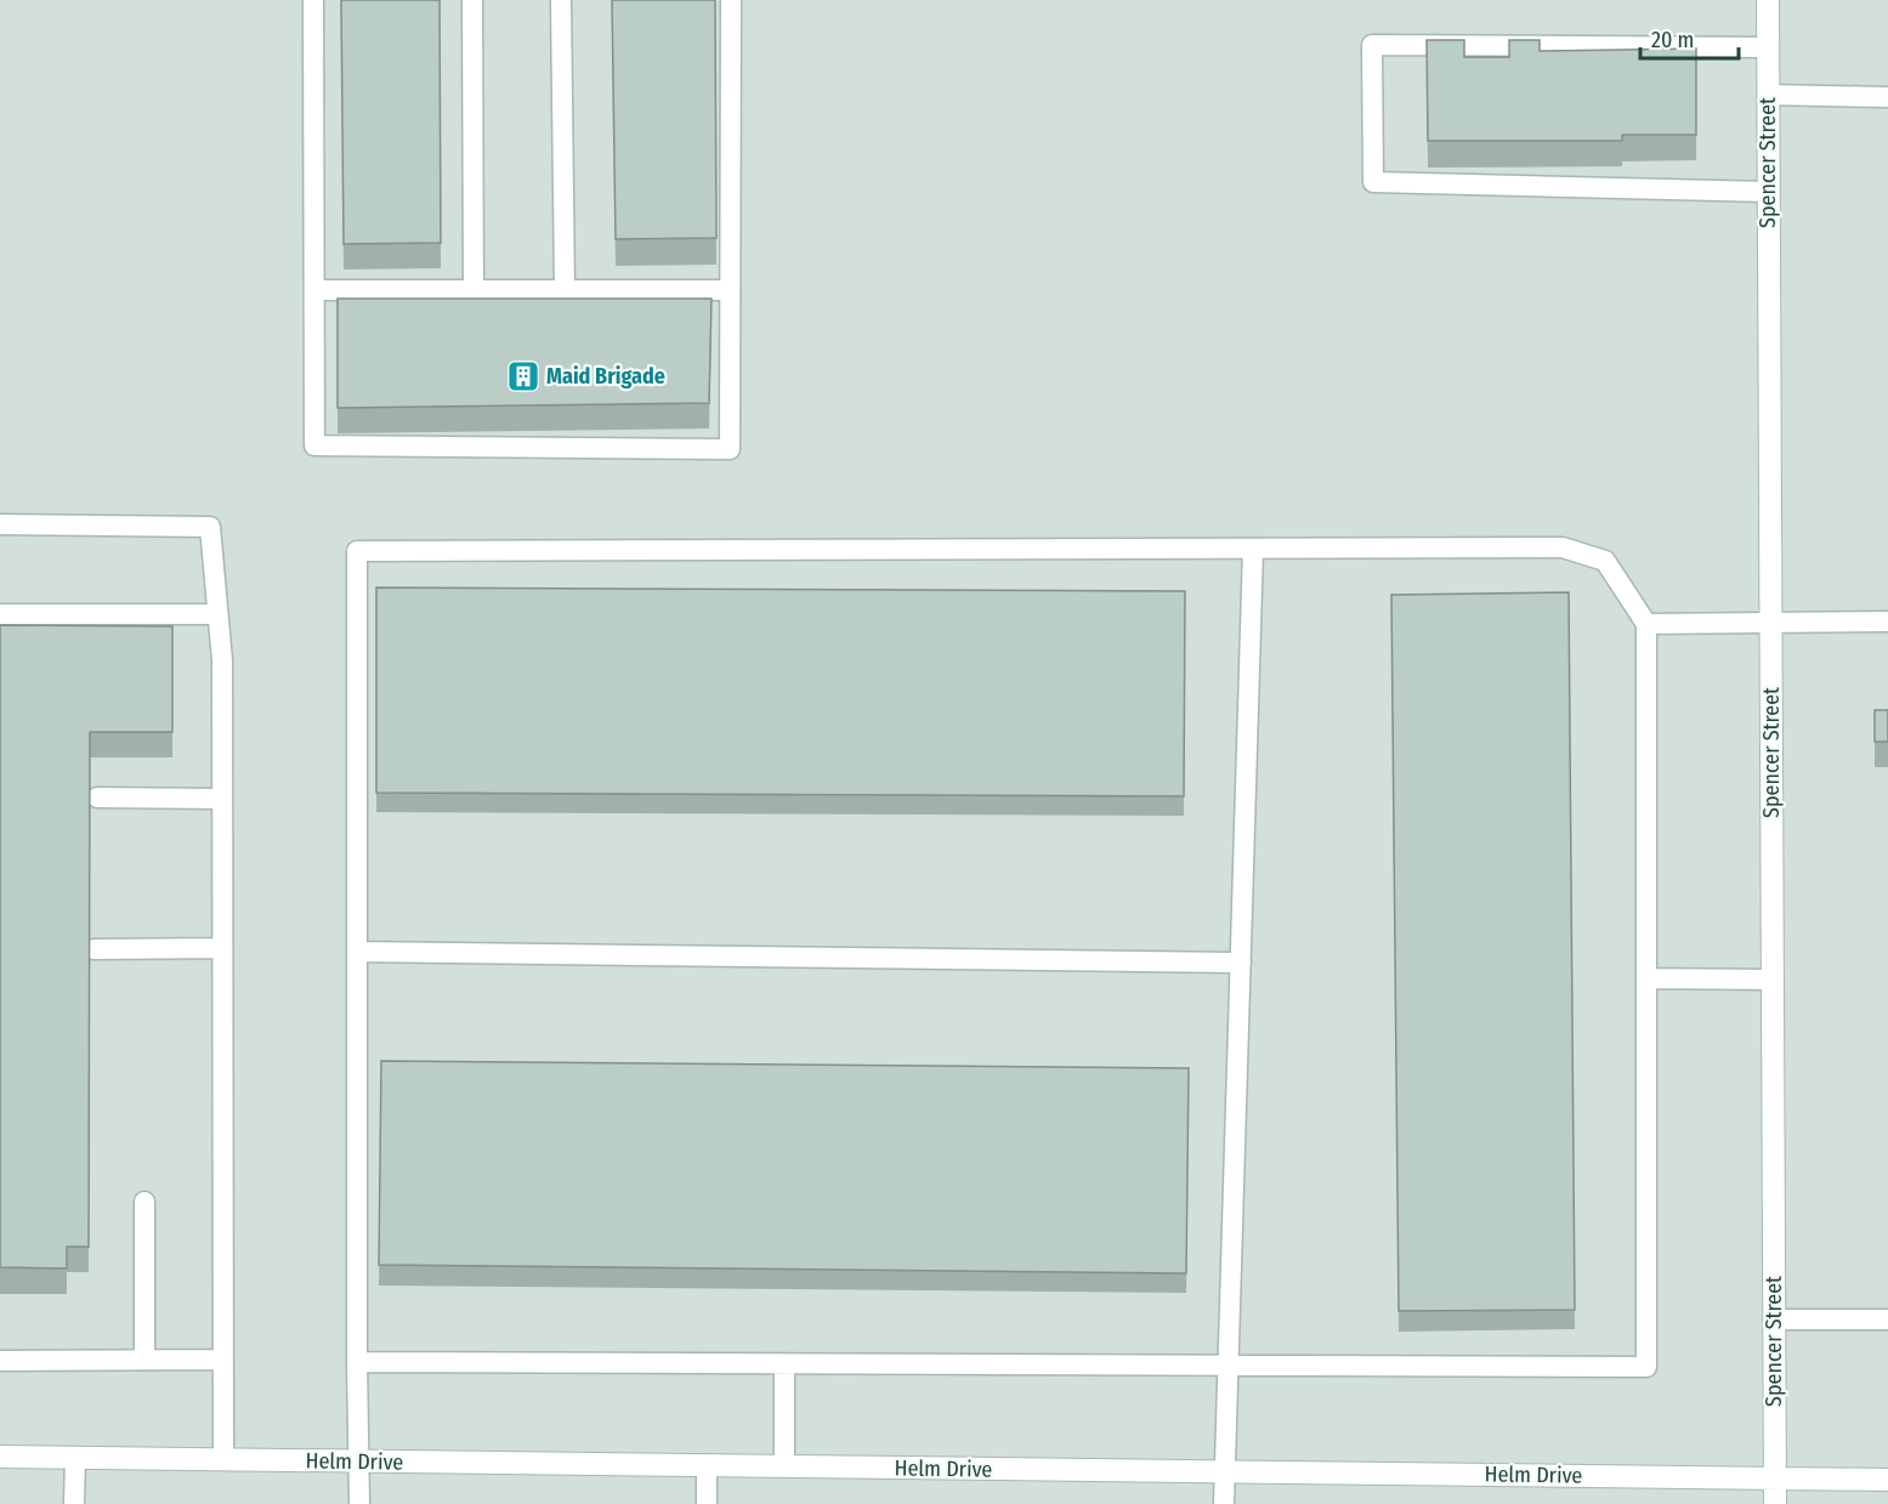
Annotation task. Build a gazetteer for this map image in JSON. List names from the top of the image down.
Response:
{
  "streets": {
    "street": ["Spencer Street", "Helm Drive"]
  },
  "crossings": [
    ["Spencer Street", "Helm Drive"]
  ],
  "places": {
    "building": ["Maid Brigade"]
  },
  "scale_bar": "20 m"
}
